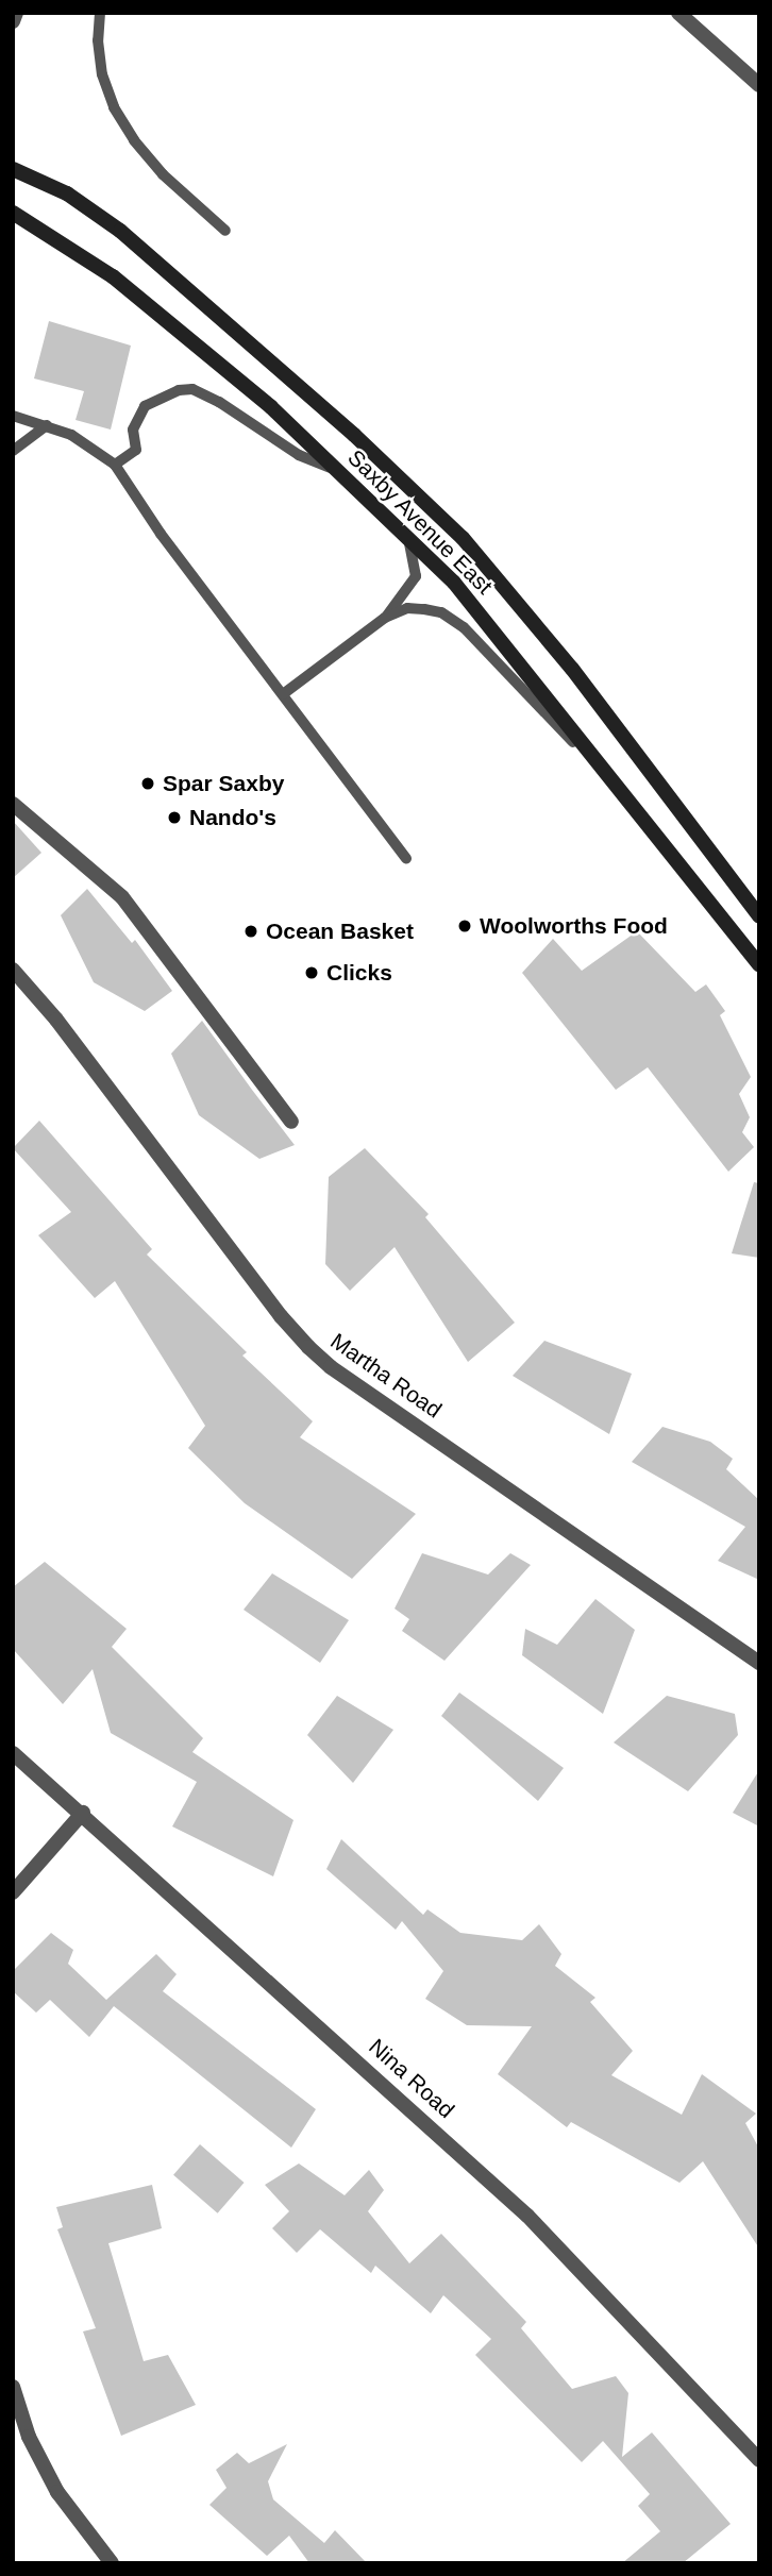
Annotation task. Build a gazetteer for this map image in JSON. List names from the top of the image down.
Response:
{
  "streets": {
    "street": ["Saxby Avenue East", "Martha Road", "Nina Road"]
  },
  "places": [
    "Spar Saxby",
    "Nando's",
    "Woolworths Food",
    "Ocean Basket",
    "Clicks"
  ]
}
